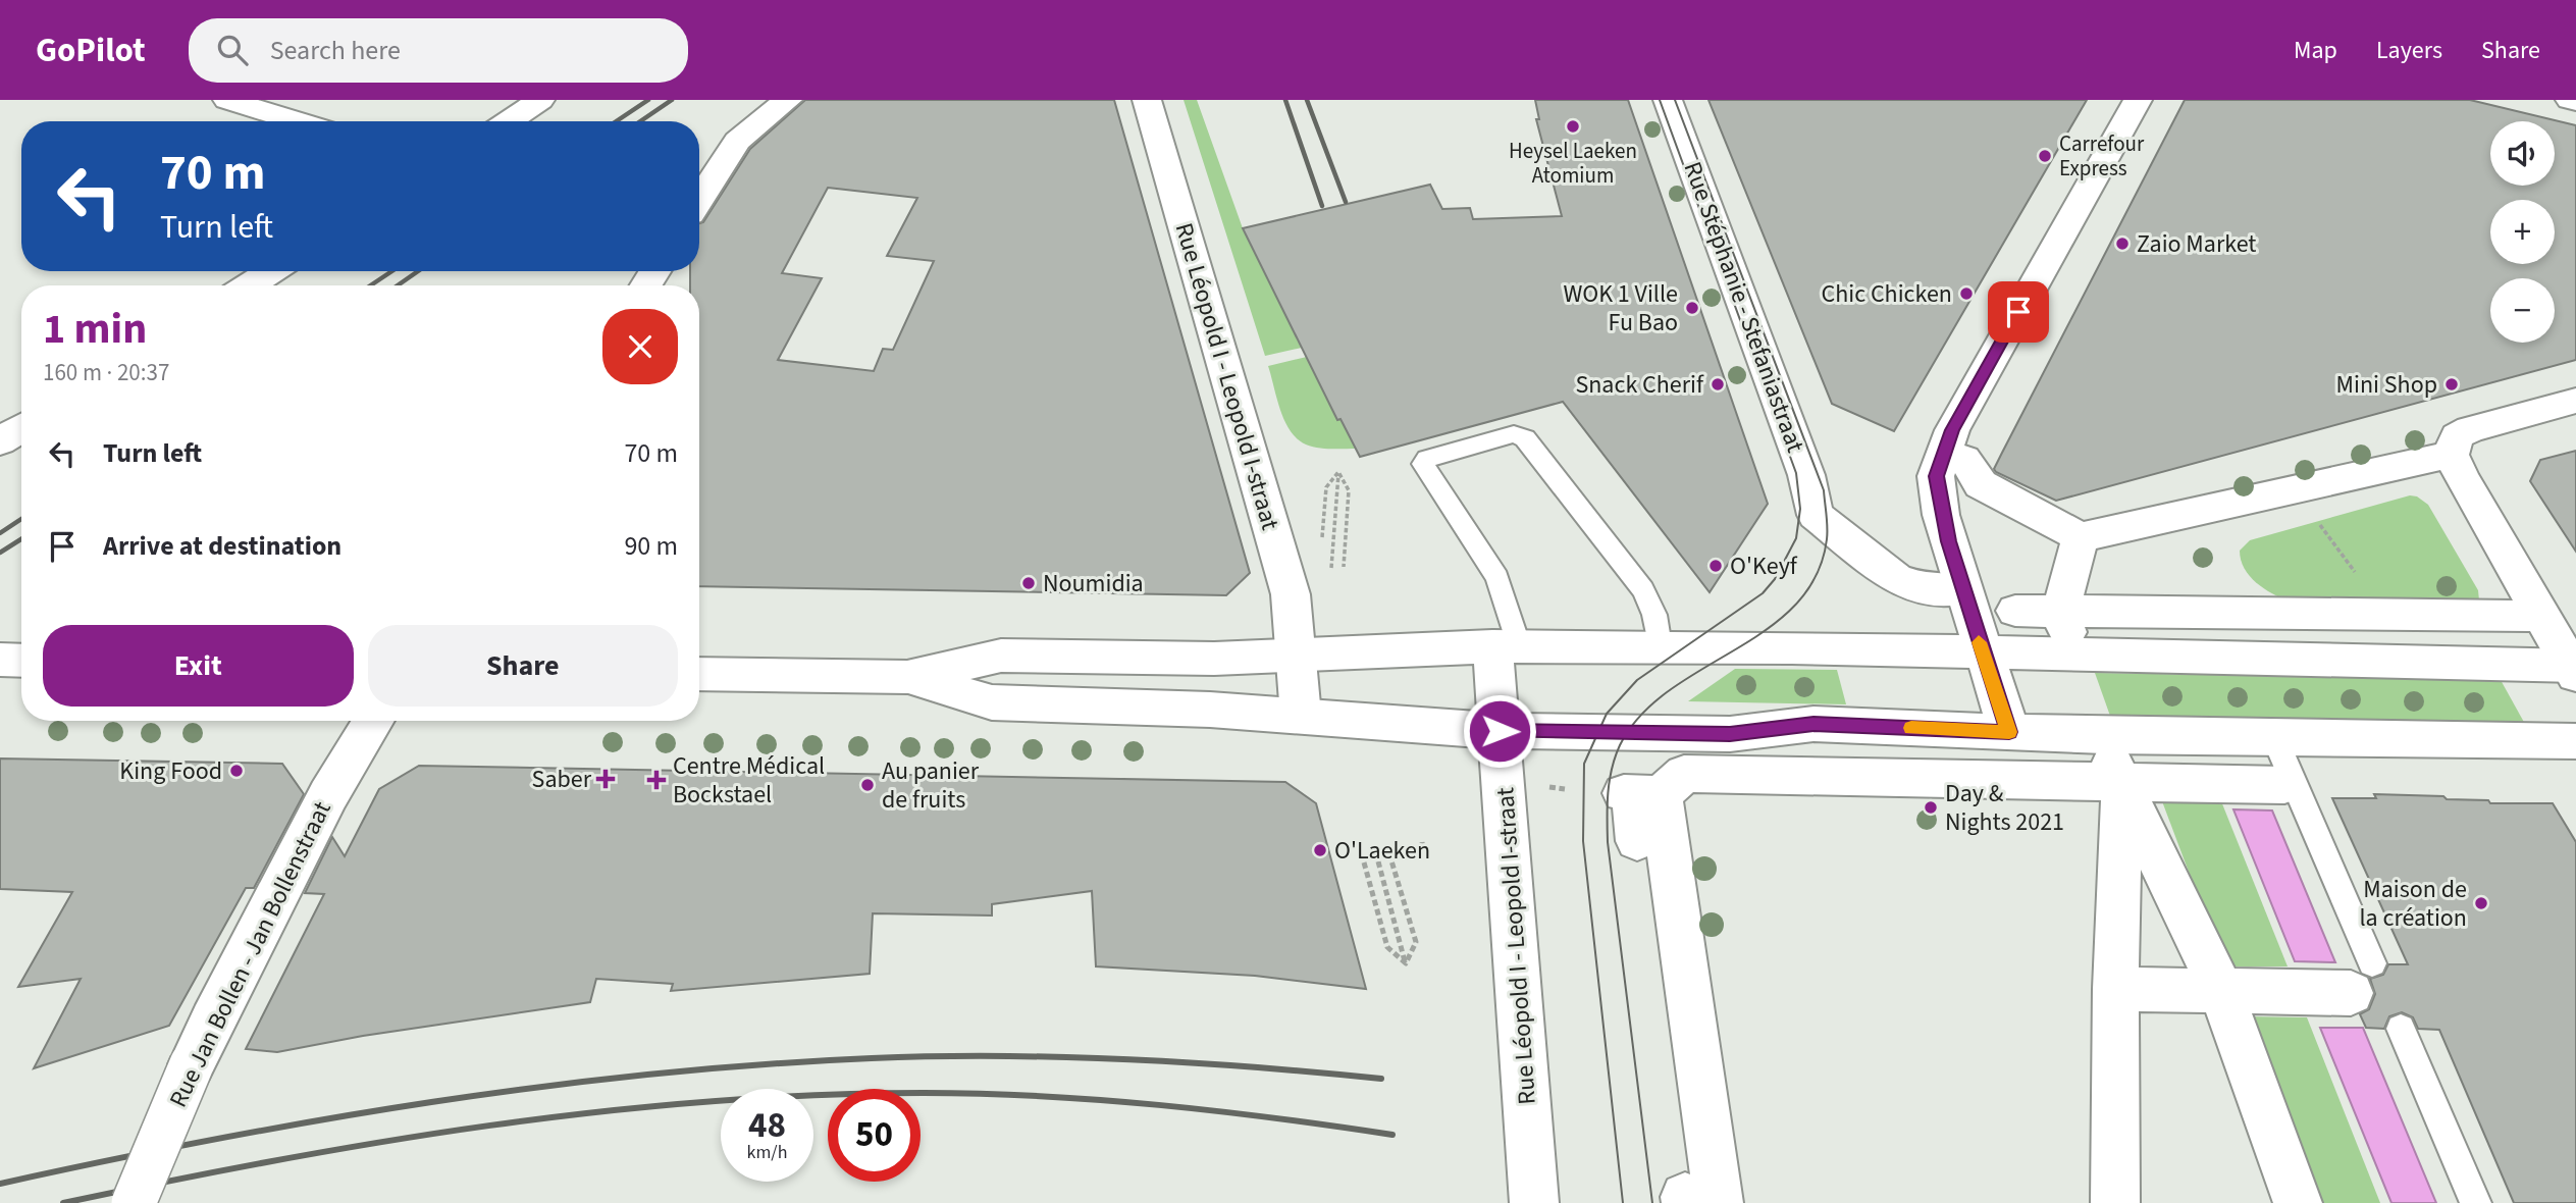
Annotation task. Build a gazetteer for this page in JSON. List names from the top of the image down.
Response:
{
  "streets": {
    "street": ["Rue Stéphanie - Stefaniastraat", "Rue Léopold I - Leopold I-straat", "Rue Jan Bollen - Jan Bollenstraat"]
  },
  "places": {
    "other": [
      "Heysel Laeken Atomium",
      "Carrefour Express",
      "Zaio Market",
      "Chic Chicken",
      "WOK 1 Ville Fu Bao",
      "Snack Cherif",
      "Mini Shop",
      "O'Keyf",
      "Noumidia",
      "King Food",
      "Au panier de fruits",
      "Day & Nights 2021",
      "O'Laeken",
      "Maison de la création"
    ],
    "health": ["Saber", "Centre Médical Bockstael"]
  },
  "page": {
    "header": "GoPilot",
    "search": "Search here",
    "nav": ["Map", "Layers", "Share"],
    "map_buttons": ["+", "−"],
    "turn": ["70 m", "Turn left"],
    "heading": ["1 min", "160 m · 20:37"],
    "list": [
      {
        "name": "Turn left",
        "value": "70 m"
      },
      {
        "name": "Arrive at destination",
        "value": "90 m"
      }
    ],
    "buttons": ["Exit", "Share"],
    "speed": "48 km/h",
    "limit": "50"
  }
}
